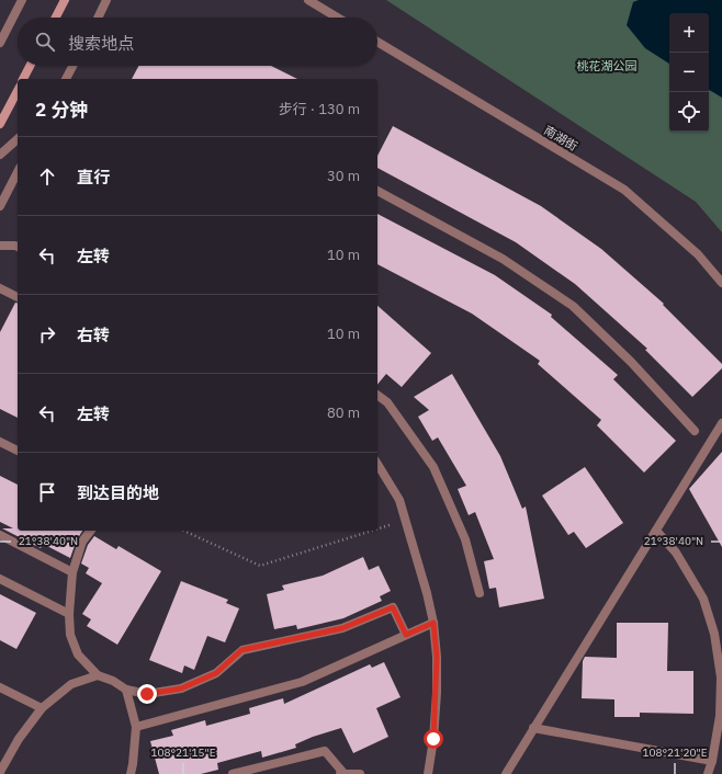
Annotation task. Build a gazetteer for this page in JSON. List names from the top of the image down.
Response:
{
  "streets": {
    "street": ["南湖街"]
  },
  "parks": ["桃花湖公园"],
  "page": {
    "map_buttons": ["+", "−"],
    "search": "搜索地点",
    "heading": ["2 分钟", "步行 · 130 m"],
    "list": [
      ["直行", "30 m"],
      ["左转", "10 m"],
      ["右转", "10 m"],
      ["左转", "80 m"],
      "到达目的地"
    ]
  },
  "coordinates": ["21°38'40\"N", "108°21'15\"E", "108°21'20\"E"]
}
